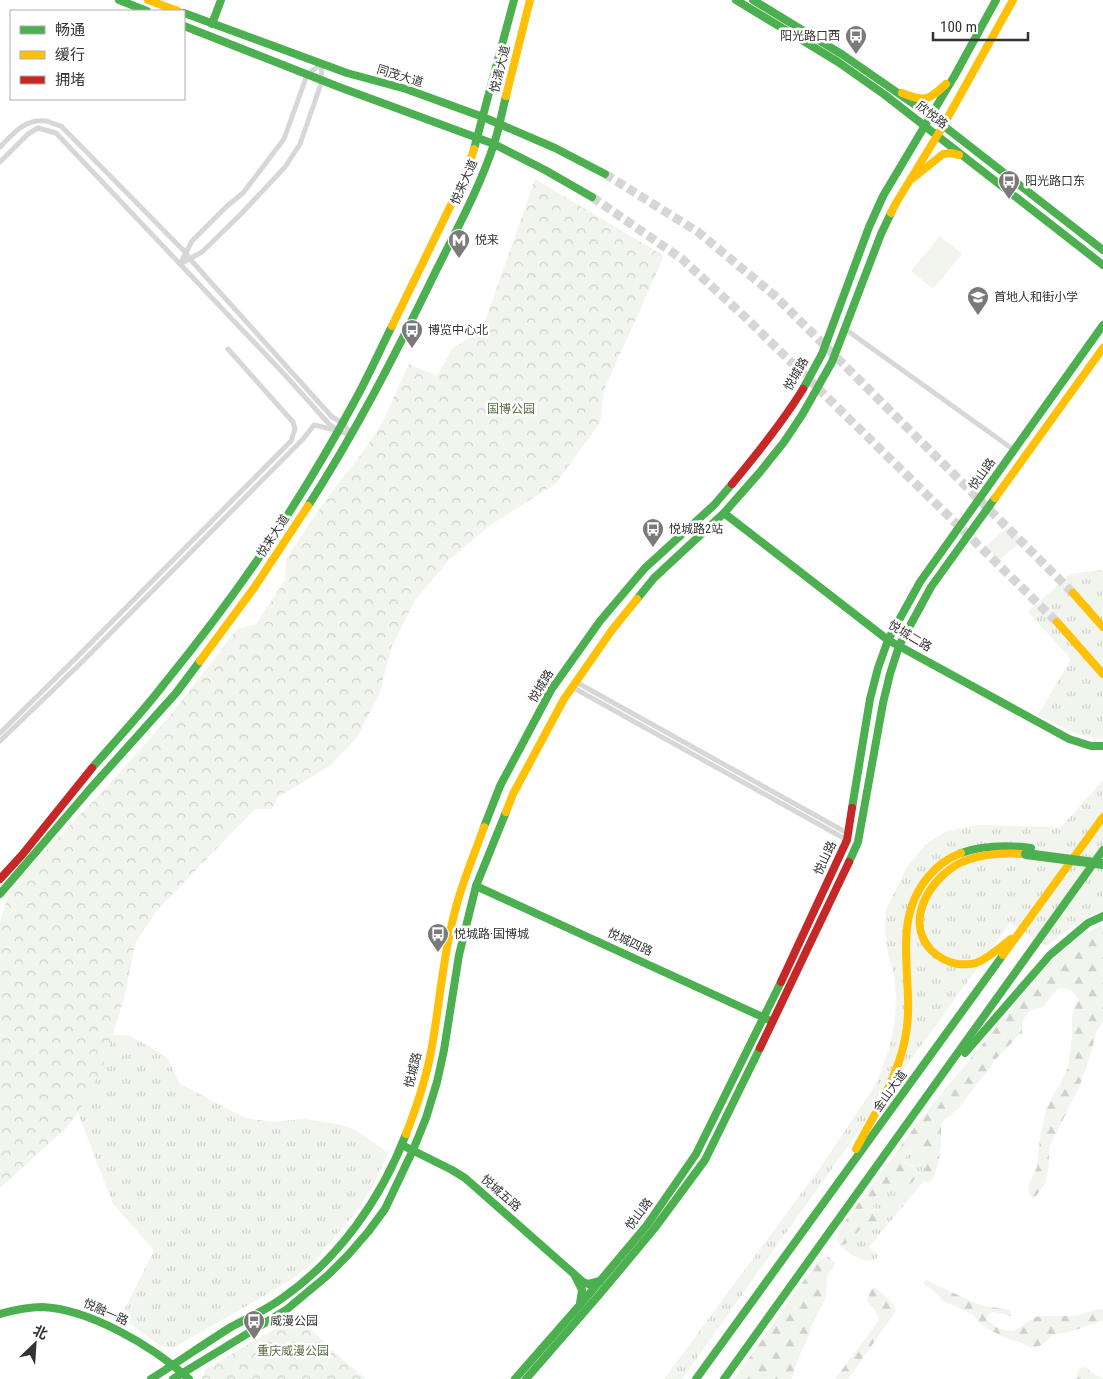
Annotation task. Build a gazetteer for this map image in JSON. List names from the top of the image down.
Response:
{
  "streets": {
    "main road": [
      "悦清大道",
      "同茂大道",
      "欣悦路",
      "悦来大道",
      "悦城路",
      "悦山路",
      "悦城二路",
      "悦城四路",
      "金山大道",
      "悦城五路",
      "悦融一路"
    ]
  },
  "crossings": [
    ["悦清大道", "同茂大道"],
    ["悦清大道", "悦来大道"],
    ["欣悦路", "悦城路"],
    ["悦城路", "悦城二路"],
    ["悦城路", "悦城四路"],
    ["悦城路", "悦城五路"],
    ["悦城路", "悦融一路"],
    ["悦山路", "悦城二路"],
    ["悦山路", "悦城四路"],
    ["悦山路", "悦城五路"]
  ],
  "parks": ["国博公园", "重庆威漫公园"],
  "places": {
    "bus stop": [
      "阳光路口西",
      "阳光路口东",
      "博览中心北",
      "悦城路2站",
      "悦城路·国博城",
      "威漫公园"
    ],
    "metro station": ["悦来"],
    "school or university": ["首地人和街小学"]
  },
  "legend": ["畅通", "缓行", "拥堵"],
  "scale_bar": "100 m",
  "north": "top right"
}
